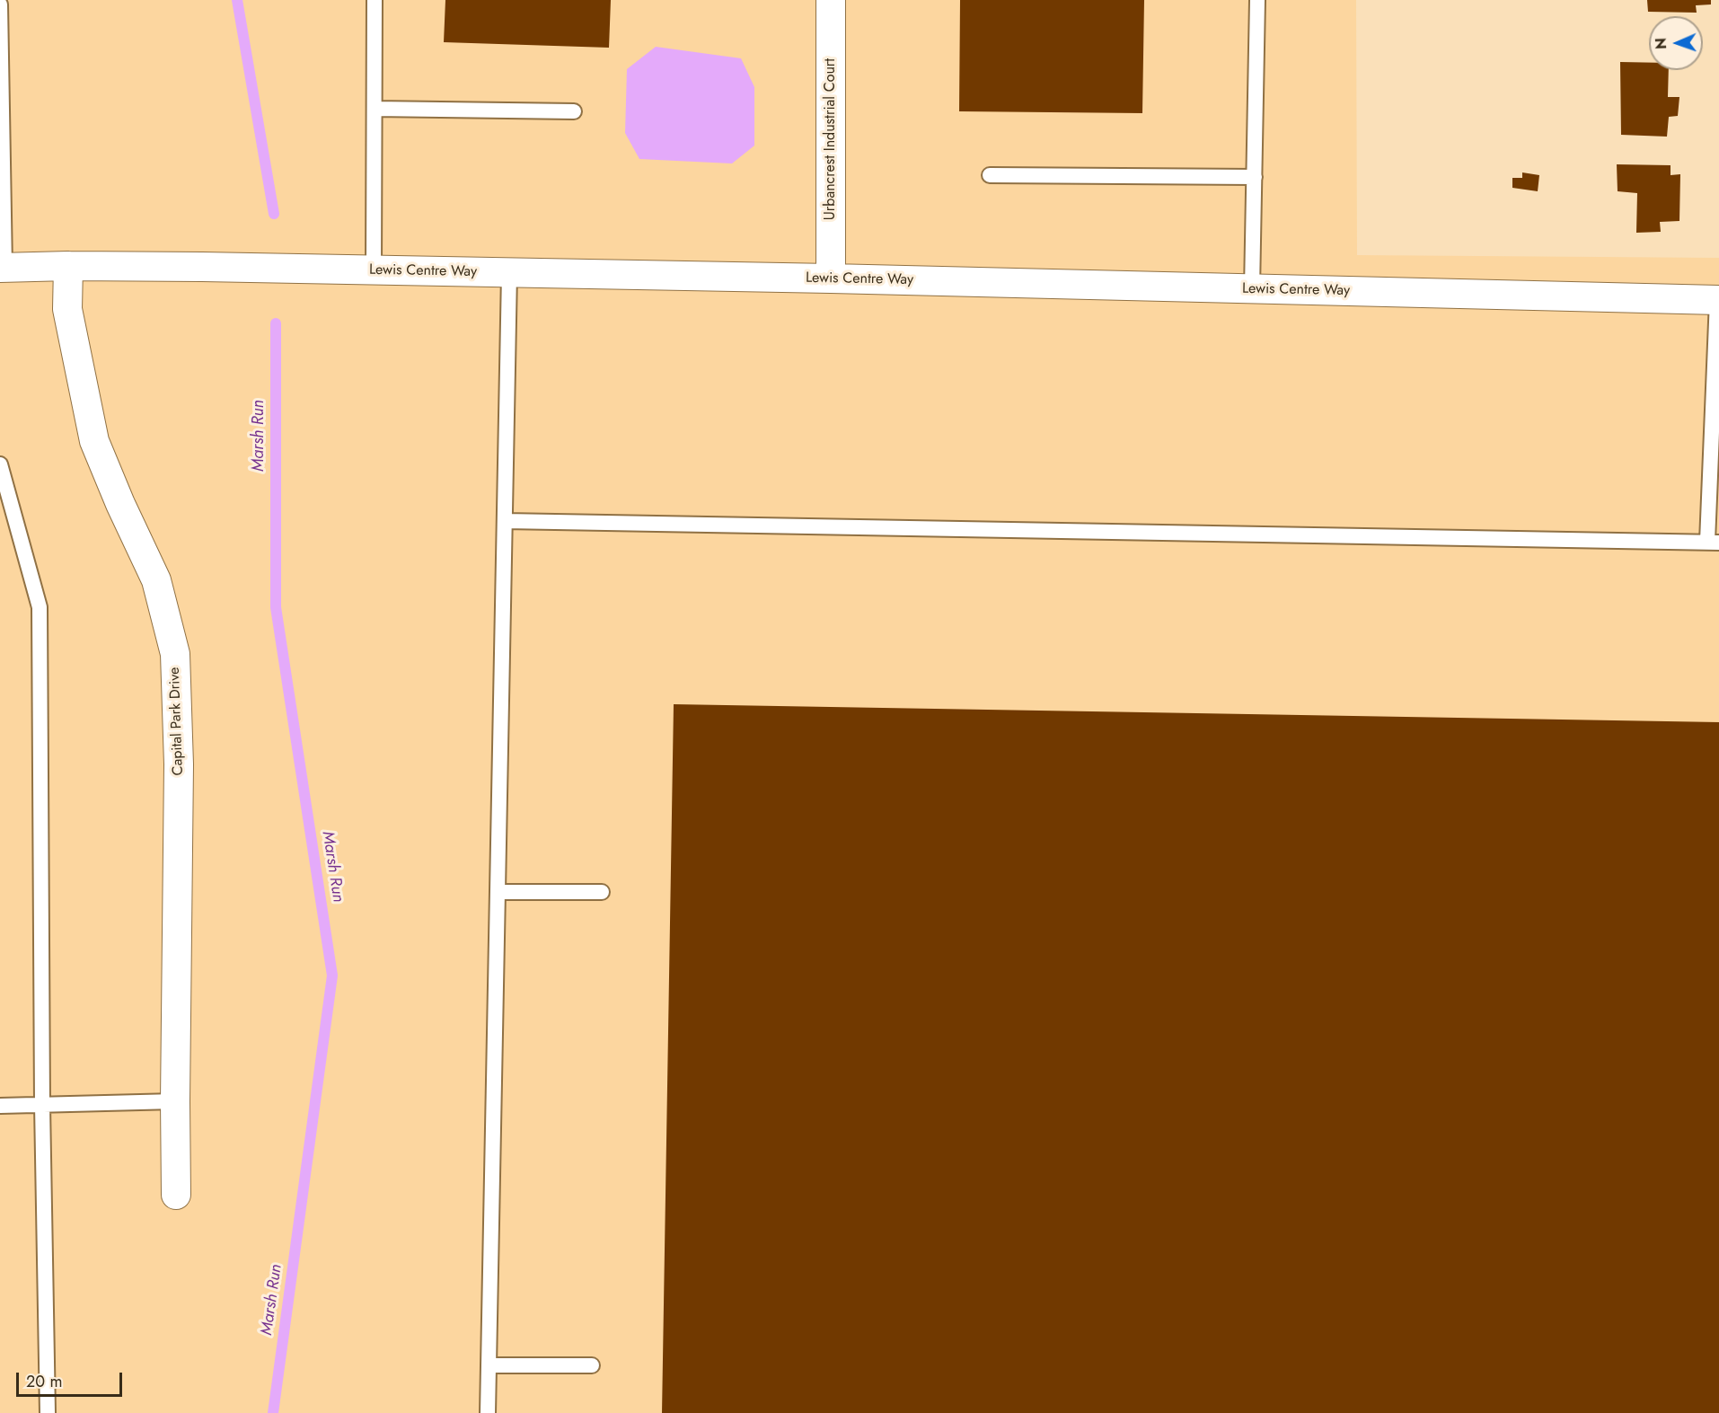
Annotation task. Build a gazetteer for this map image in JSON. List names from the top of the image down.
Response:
{
  "streets": {
    "street": ["Urbancrest Industrial Court", "Lewis Centre Way", "Capital Park Drive"]
  },
  "crossings": [
    ["Urbancrest Industrial Court", "Lewis Centre Way"],
    ["Lewis Centre Way", "Capital Park Drive"]
  ],
  "water": ["Marsh Run"],
  "scale_bar": "20 m",
  "north": "left"
}
